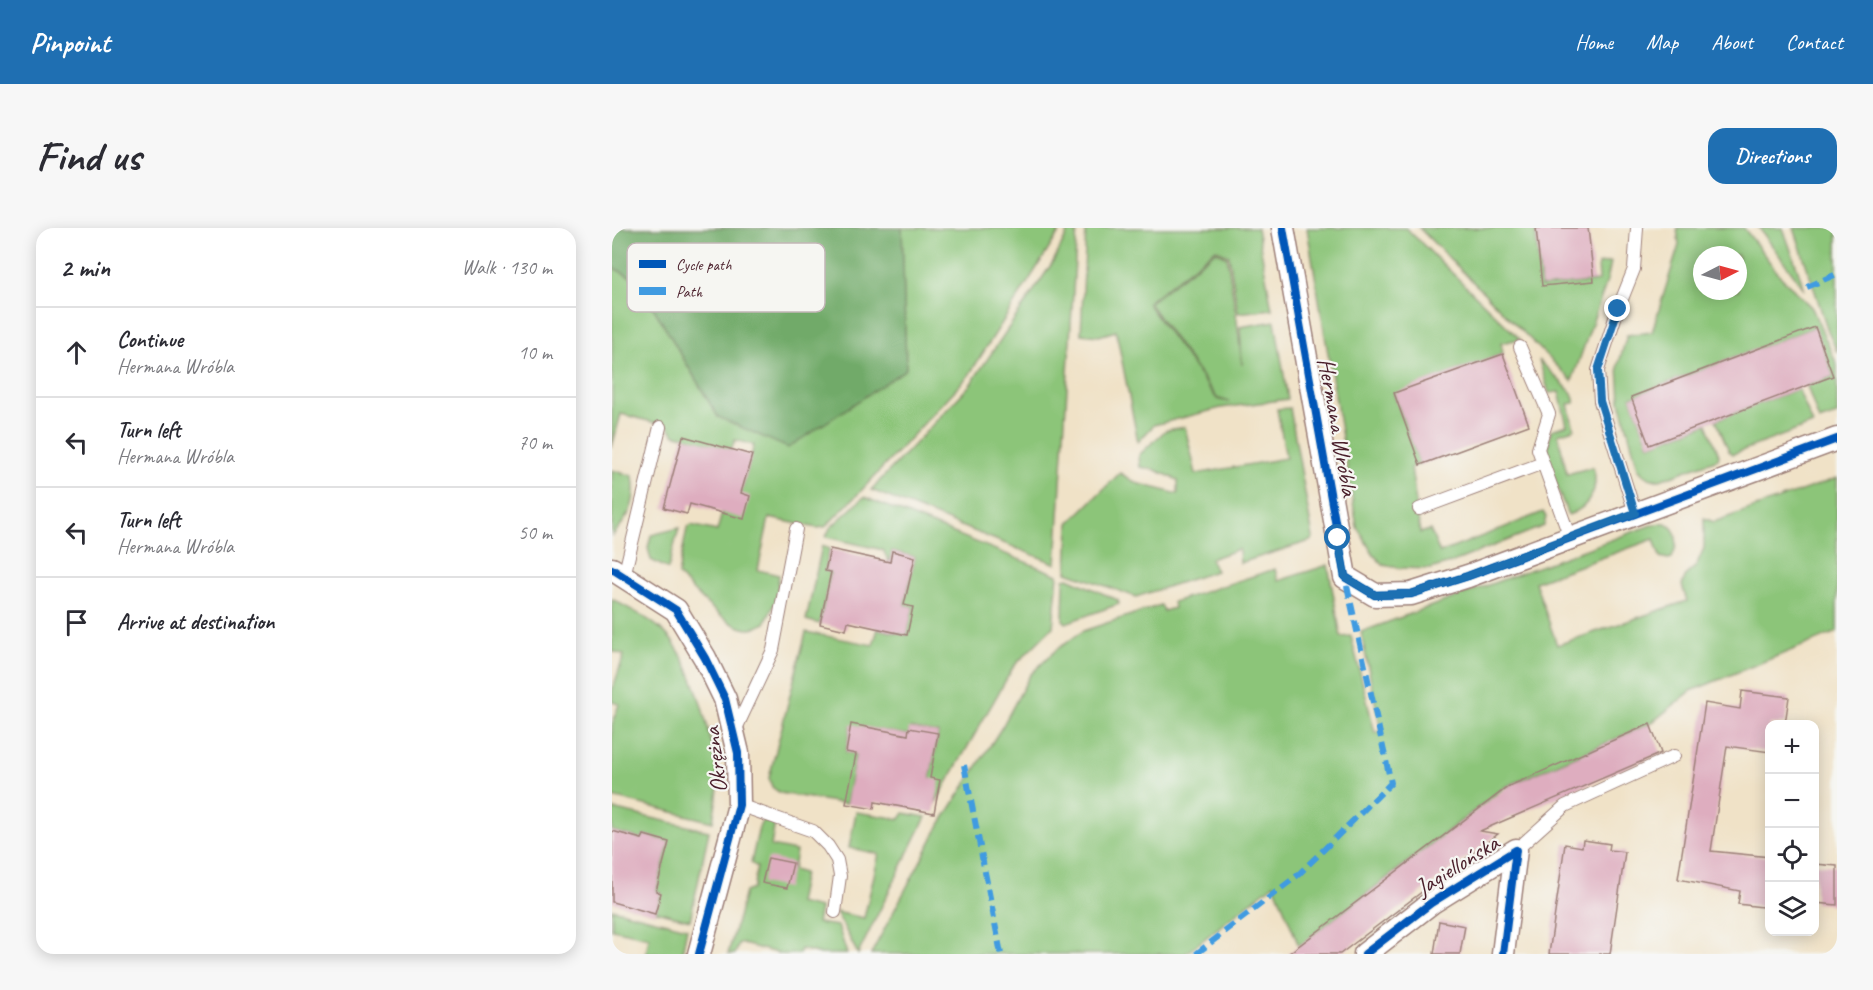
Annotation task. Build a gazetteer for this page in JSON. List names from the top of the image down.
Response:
{
  "streets": {
    "street": ["Hermana Wróbla", "Okrężna", "Jagiellońska"]
  },
  "legend": ["Cycle path", "Path"],
  "north": "right",
  "page": {
    "header": "Pinpoint",
    "nav": [
      "Home",
      "Map",
      "About",
      "Contact"
    ],
    "buttons": "Directions",
    "title": "Find us",
    "heading": ["2 min", "Walk · 130 m"],
    "list": [
      ["Continue", "Hermana Wróbla", "10 m"],
      ["Turn left", "Hermana Wróbla", "70 m"],
      ["Turn left", "Hermana Wróbla", "50 m"],
      "Arrive at destination"
    ],
    "map_buttons": ["+", "−"]
  }
}
